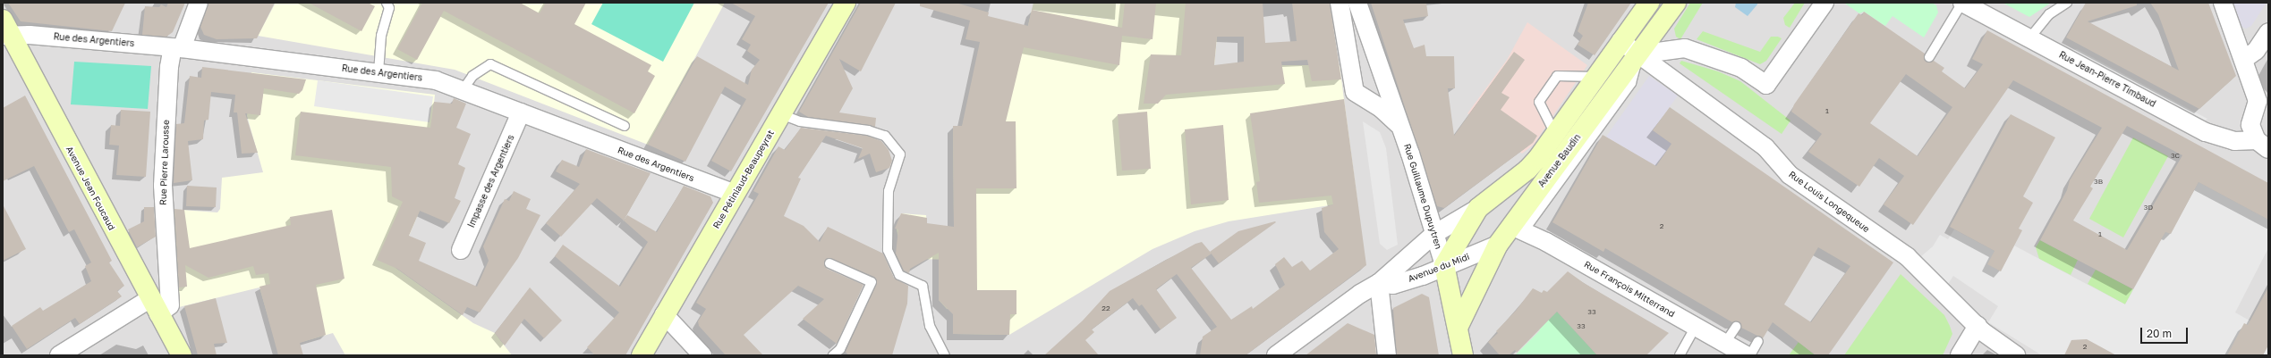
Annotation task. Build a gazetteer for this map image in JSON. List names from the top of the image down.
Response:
{
  "streets": {
    "main road": ["Avenue Baudin", "Rue Pétiniaud-Beaupeyrat", "Avenue Jean Foucaud"],
    "street": [
      "Rue des Argentiers",
      "Rue Jean-Pierre Timbaud",
      "Rue Pierre Larousse",
      "Impasse des Argentiers",
      "Rue Guillaume Dupuytren",
      "Rue Louis Longequeue",
      "Avenue du Midi",
      "Rue François Mitterrand"
    ]
  },
  "crossings": [
    ["Rue des Argentiers", "Rue Pierre Larousse"],
    ["Rue des Argentiers", "Rue Pétiniaud-Beaupeyrat"],
    ["Rue des Argentiers", "Impasse des Argentiers"],
    ["Rue des Argentiers", "Avenue Jean Foucaud"],
    ["Avenue Baudin", "Rue Louis Longequeue"],
    ["Avenue Baudin", "Avenue du Midi"],
    ["Avenue Baudin", "Rue François Mitterrand"],
    ["Rue Pierre Larousse", "Avenue Jean Foucaud"],
    ["Rue Guillaume Dupuytren", "Avenue du Midi"]
  ],
  "house_numbers": [
    "1",
    "3C",
    "3B",
    "3D",
    "2",
    "1",
    "22",
    "33",
    "33",
    "2"
  ],
  "scale_bar": "20 m"
}
